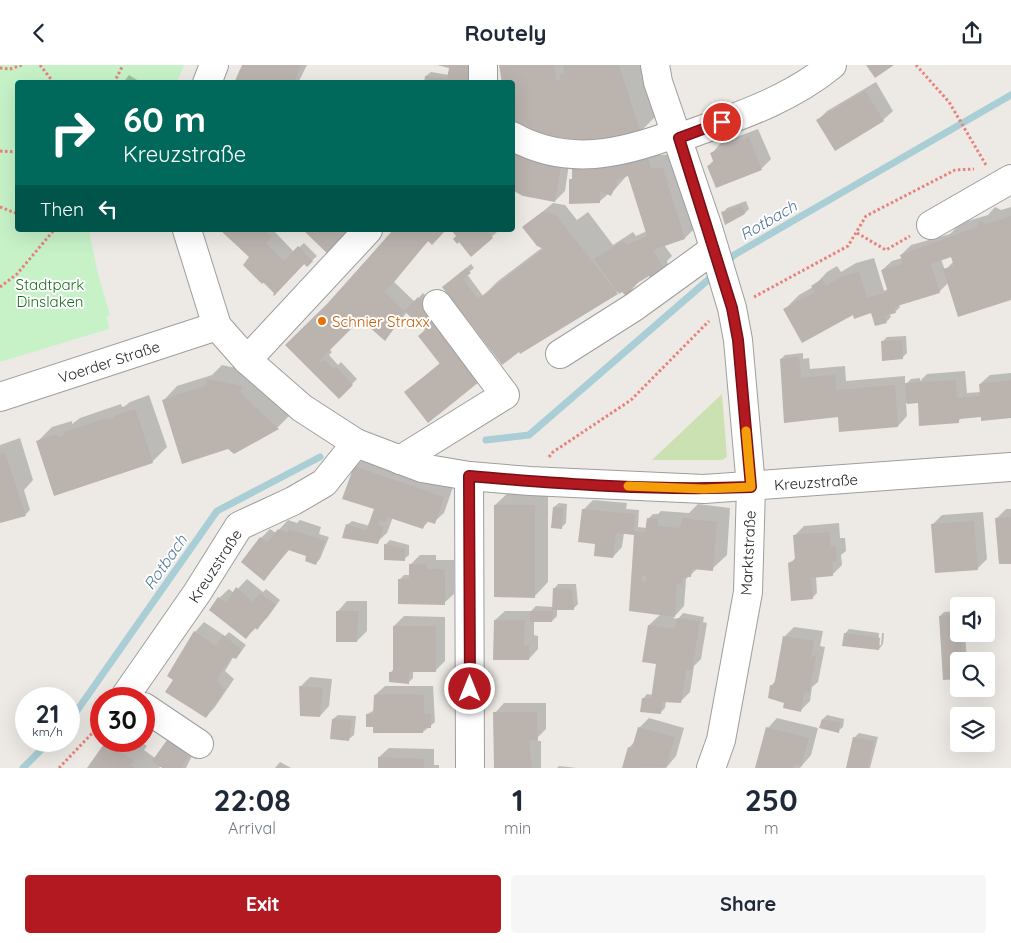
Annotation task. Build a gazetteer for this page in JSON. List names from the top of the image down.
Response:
{
  "streets": {
    "street": ["Voerder Straße", "Kreuzstraße", "Marktstraße"]
  },
  "crossings": [
    ["Voerder Straße", "Kreuzstraße"],
    ["Kreuzstraße", "Marktstraße"]
  ],
  "water": ["Rotbach"],
  "parks": ["Stadtpark Dinslaken"],
  "places": ["Schnier Straxx"],
  "page": {
    "header": "Routely",
    "turn": ["60 m", "Kreuzstraße"],
    "then": "Then",
    "speed": "21 km/h",
    "limit": "30",
    "eta": [
      "22:08",
      "Arrival",
      "1",
      "min",
      "250",
      "m"
    ],
    "buttons": ["Exit", "Share"]
  }
}
